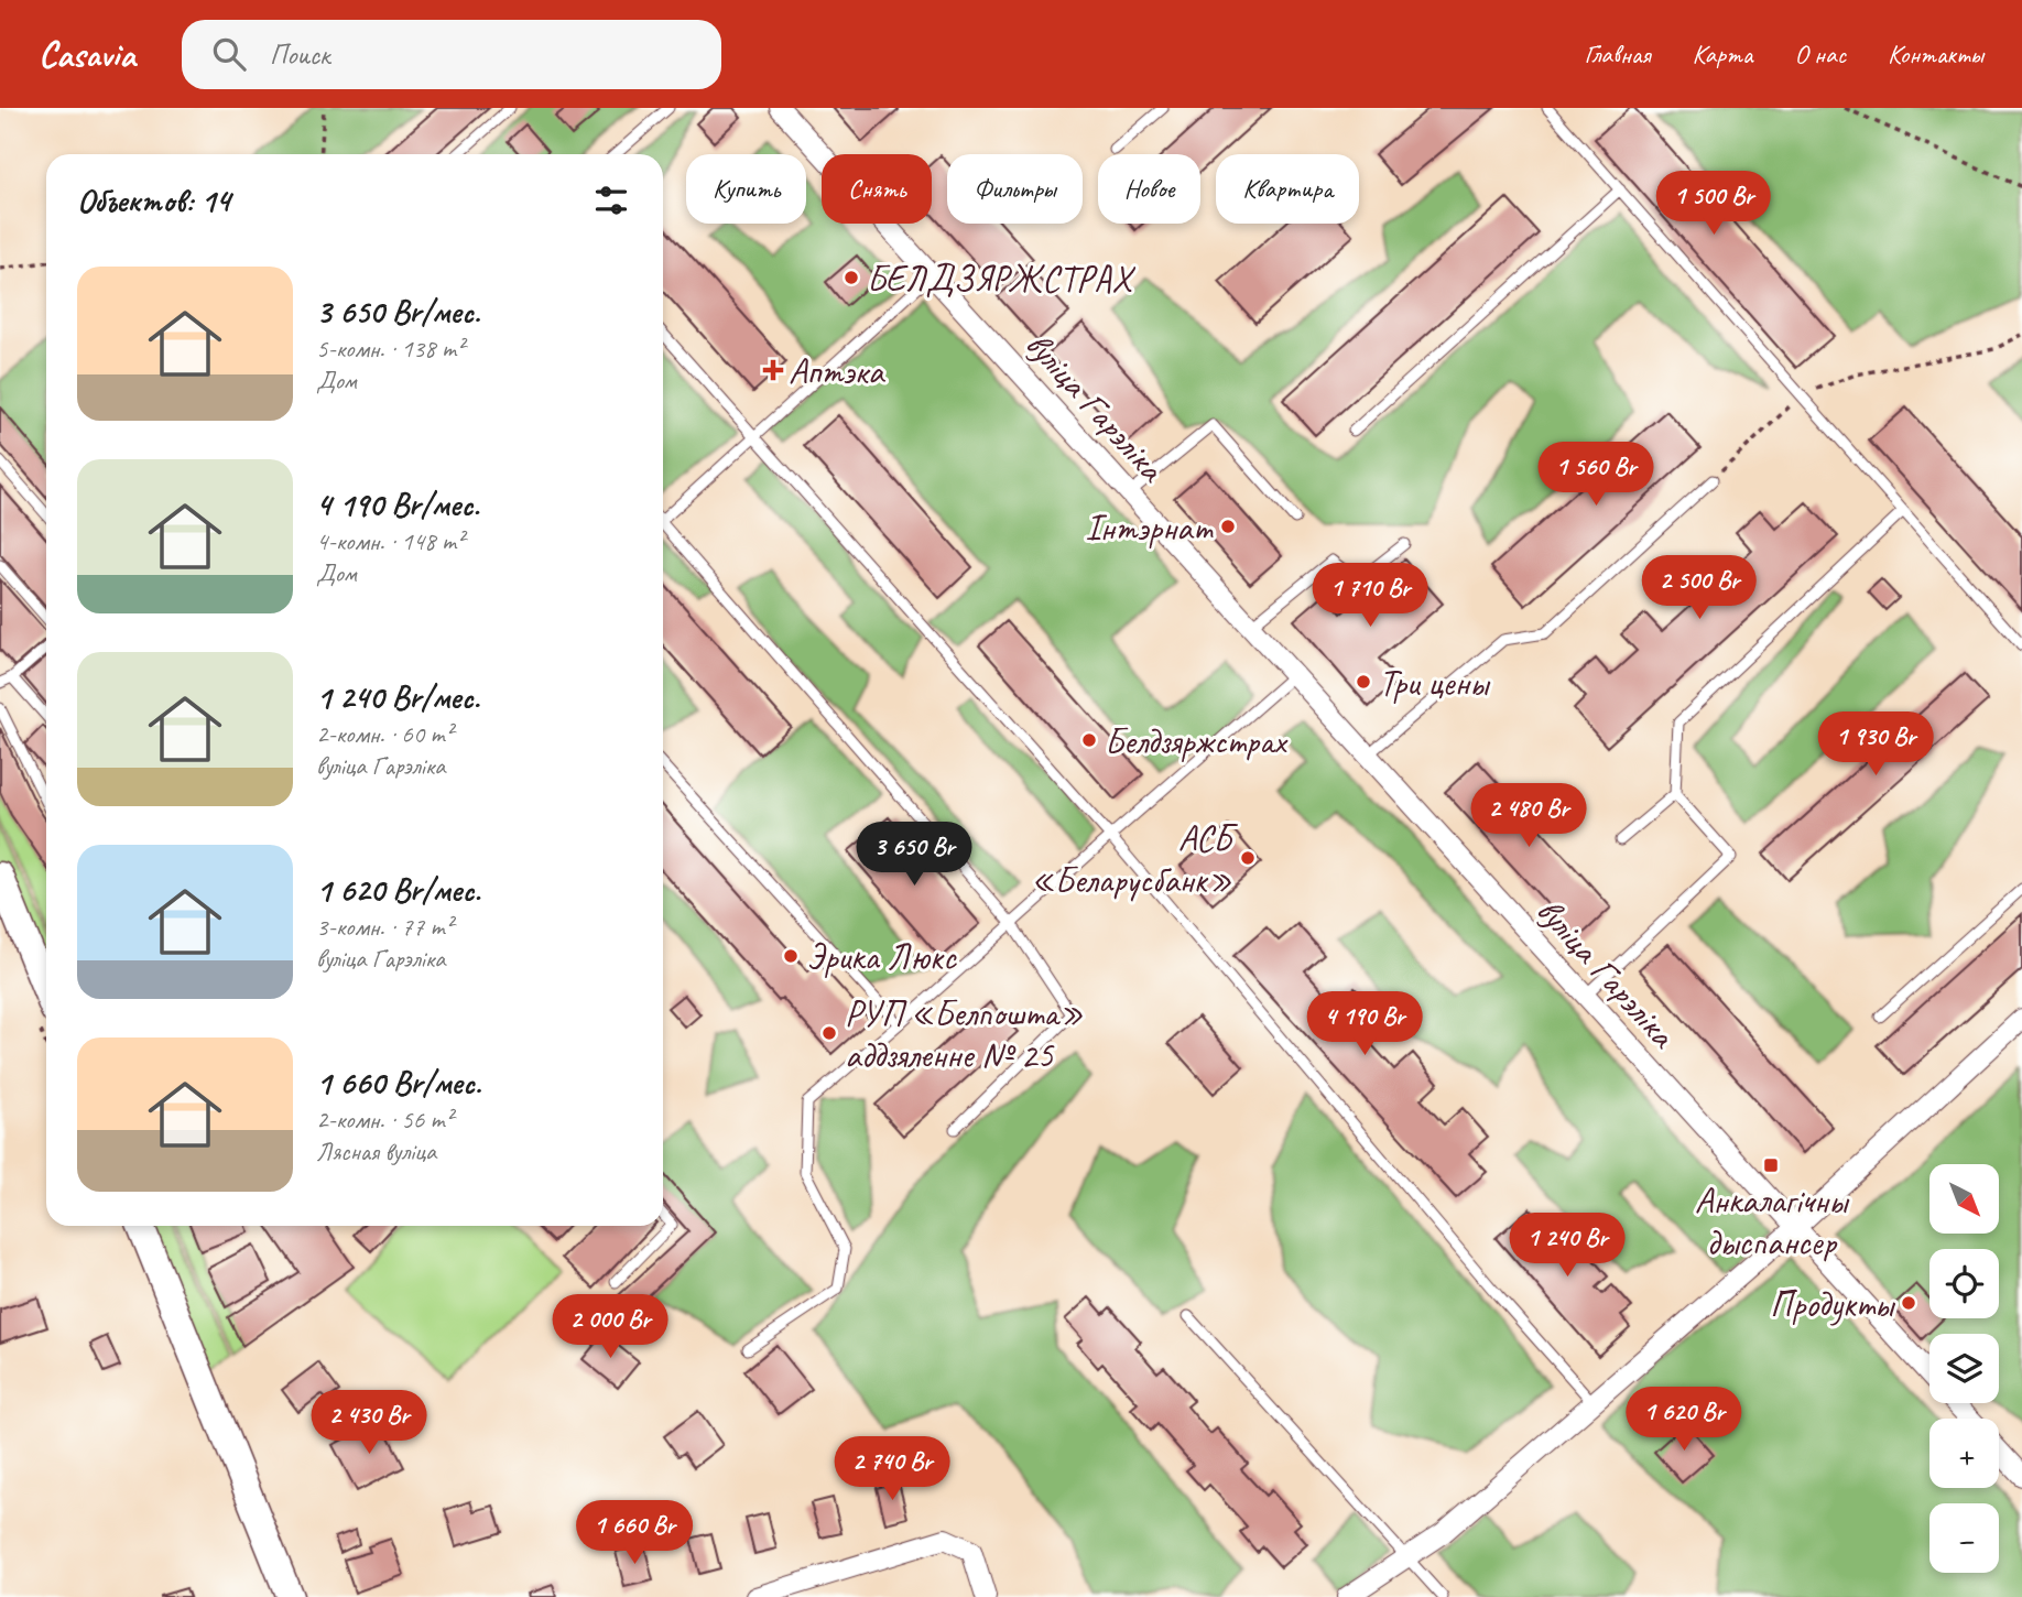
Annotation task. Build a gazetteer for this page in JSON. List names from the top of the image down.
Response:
{
  "streets": {
    "street": ["вуліца Гарэліка"]
  },
  "places": {
    "other": [
      "БЕЛДЗЯРЖСТРАХ",
      "Інтэрнат",
      "Три цены",
      "Белдзяржстрах",
      "АСБ «Беларусбанк»",
      "Эрика Люкс",
      "РУП «Белпошта» аддзяленне № 25",
      "Продукты"
    ],
    "health": ["Аптэка"],
    "transit": ["Анкалагічны дыспансер"]
  },
  "north": "bottom right",
  "page": {
    "header": "Casavia",
    "search": "Поиск",
    "nav": [
      "Главная",
      "Карта",
      "О нас",
      "Контакты"
    ],
    "chip": [
      "Купить",
      "Снять",
      "Фильтры",
      "Новое",
      "Квартира"
    ],
    "heading": "Объектов: 14",
    "price": [
      "1 500 Br",
      "1 560 Br",
      "2 500 Br",
      "1 710 Br",
      "1 930 Br",
      "2 480 Br",
      "3 650 Br",
      "4 190 Br",
      "1 240 Br",
      "2 000 Br",
      "1 620 Br",
      "2 430 Br",
      "2 740 Br",
      "1 660 Br"
    ],
    "list": [
      {
        "name": "3 650 Br/мес.",
        "note": "5-комн. · 138 m² · Дом"
      },
      {
        "name": "4 190 Br/мес.",
        "note": "4-комн. · 148 m² · Дом"
      },
      {
        "name": "1 240 Br/мес.",
        "note": "2-комн. · 60 m² · вуліца Гарэліка"
      },
      {
        "name": "1 620 Br/мес.",
        "note": "3-комн. · 77 m² · вуліца Гарэліка"
      },
      {
        "name": "1 660 Br/мес.",
        "note": "2-комн. · 56 m² · Лясная вуліца"
      }
    ],
    "map_buttons": ["+", "−"]
  }
}
